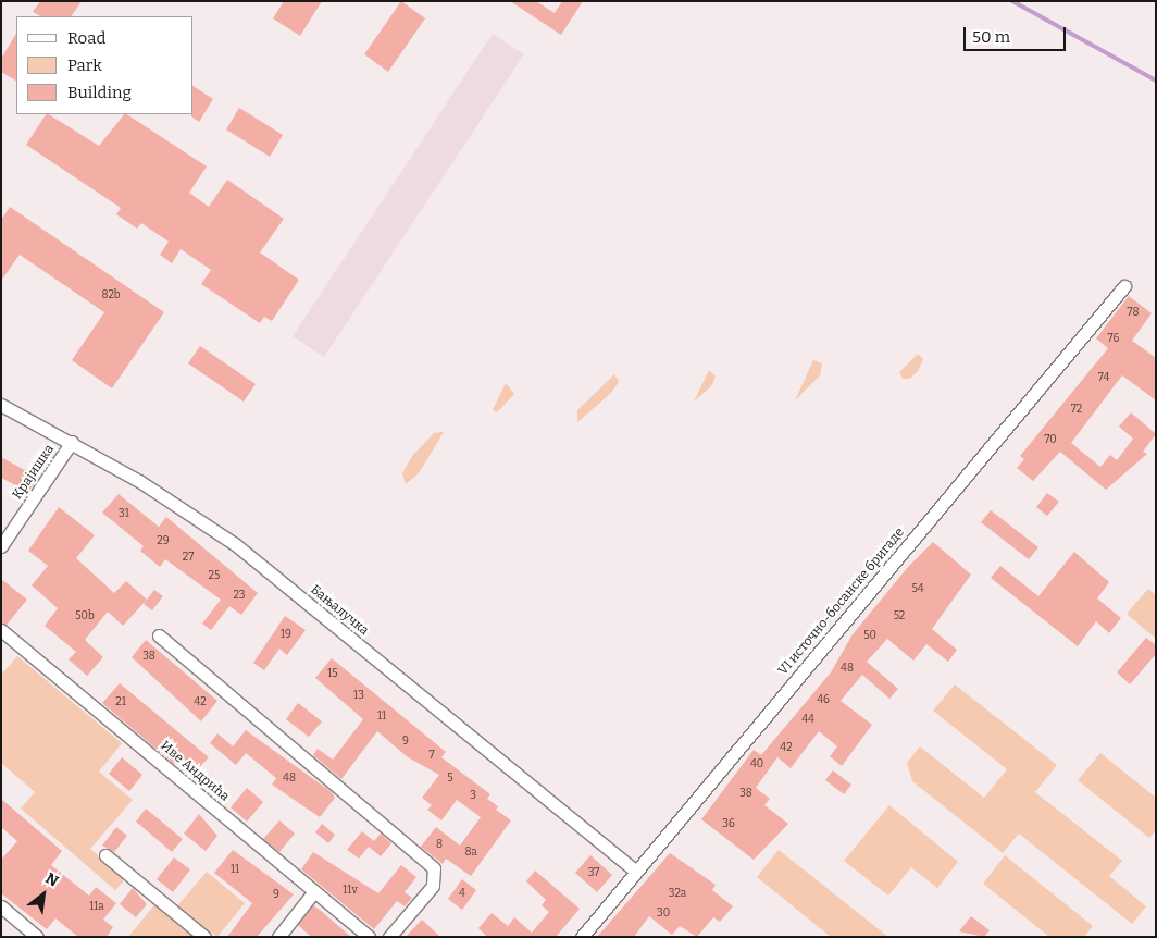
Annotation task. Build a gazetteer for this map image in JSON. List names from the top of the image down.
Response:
{
  "streets": {
    "street": [
      "Крајишка",
      "VI источно-босанске бригаде",
      "Бањалучка",
      "Иве Андрића"
    ]
  },
  "crossings": [
    ["Крајишка", "Бањалучка"],
    ["VI источно-босанске бригаде", "Бањалучка"]
  ],
  "house_numbers": [
    "82b",
    "78",
    "76",
    "74",
    "72",
    "70",
    "31",
    "29",
    "27",
    "25",
    "54",
    "23",
    "50b",
    "52",
    "19",
    "50",
    "38",
    "48",
    "15",
    "13",
    "46",
    "21",
    "42",
    "11",
    "44",
    "9",
    "42",
    "7",
    "40",
    "48",
    "5",
    "38",
    "3",
    "36",
    "8",
    "8a",
    "11",
    "37",
    "11v",
    "4",
    "32a",
    "9",
    "11a",
    "30"
  ],
  "legend": ["Road", "Park", "Building"],
  "scale_bar": "50 m",
  "north": "top right"
}
